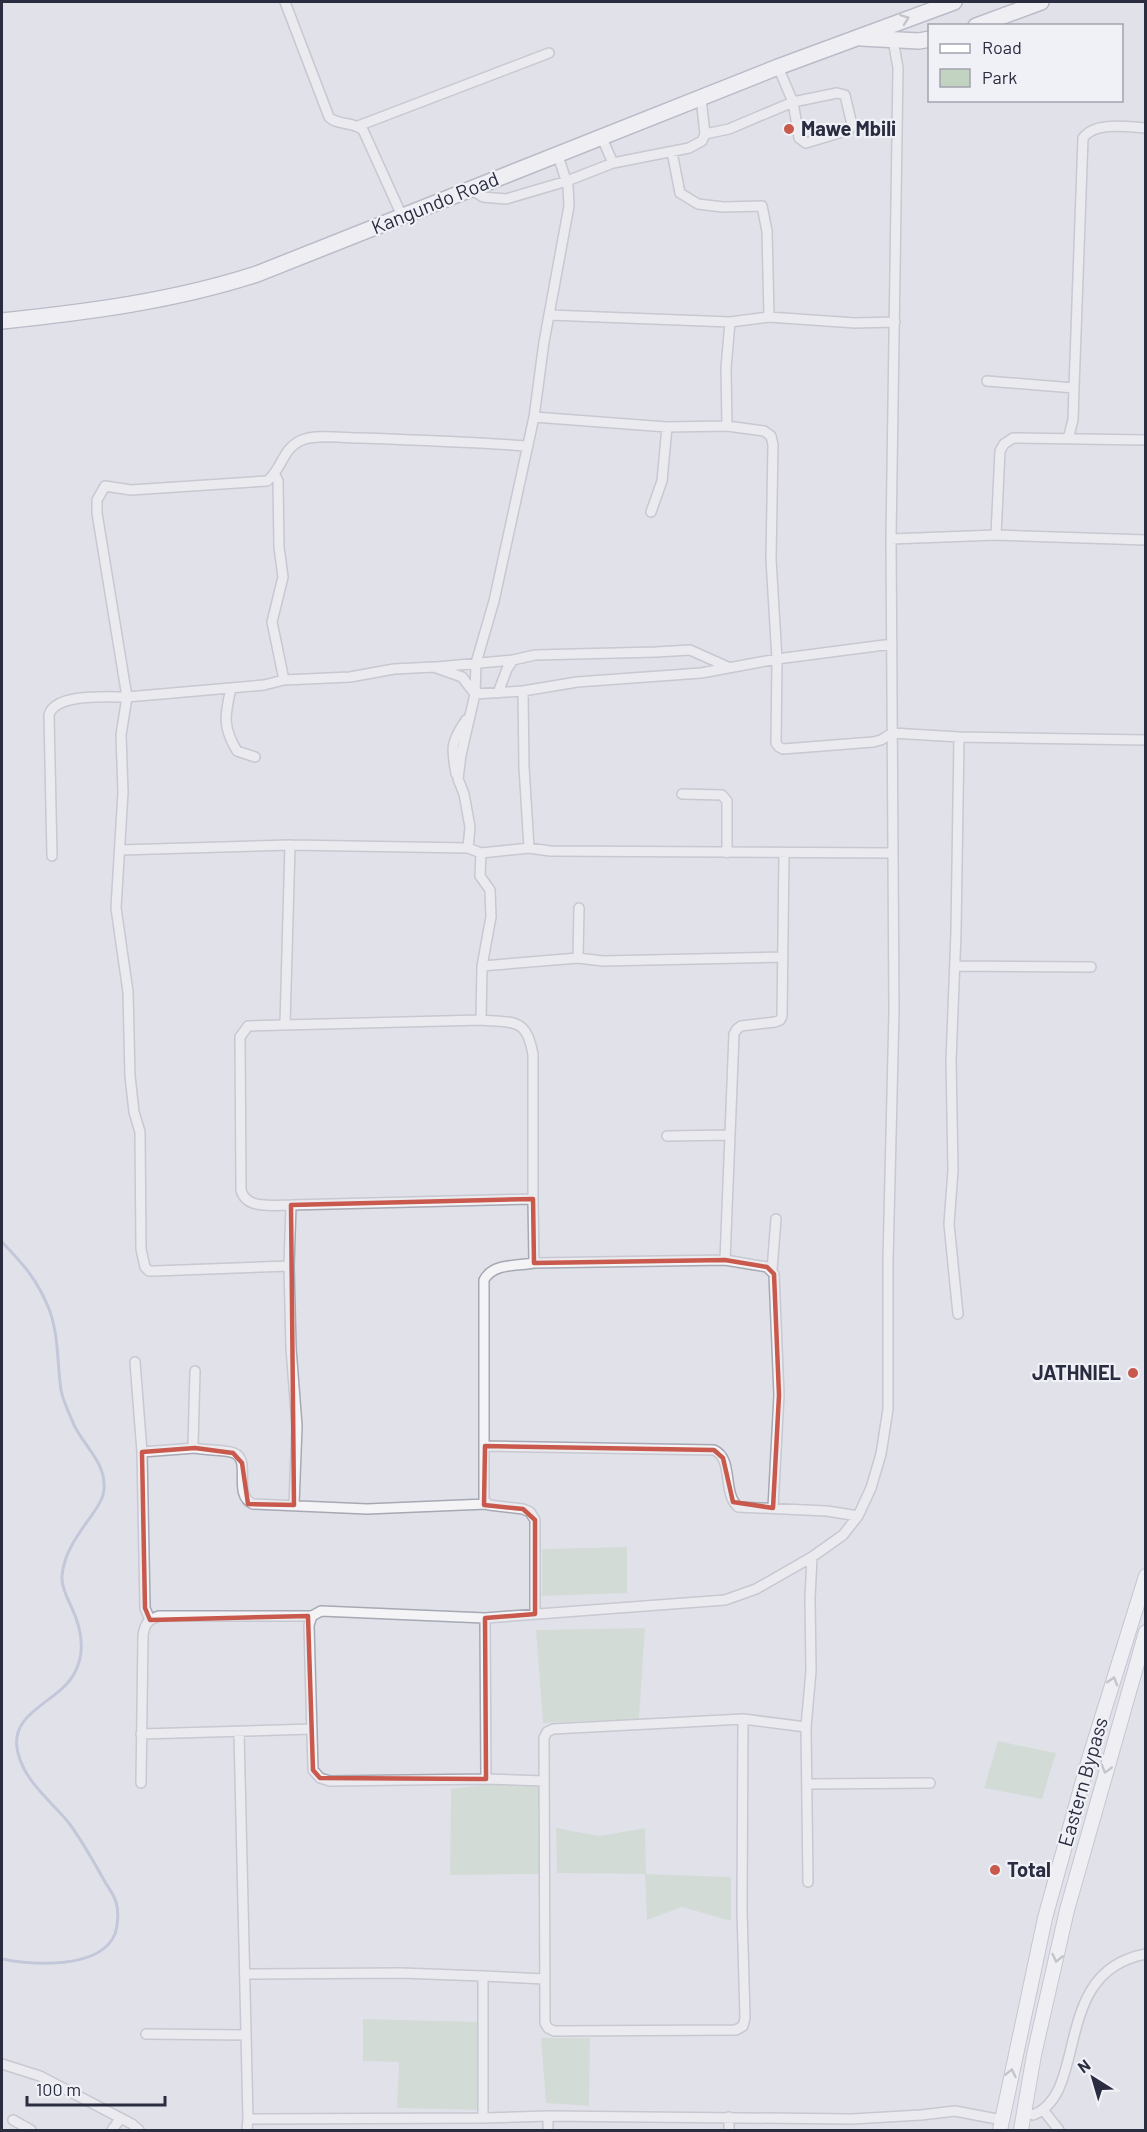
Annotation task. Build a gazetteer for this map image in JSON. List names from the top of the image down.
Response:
{
  "streets": {
    "highway": ["Kangundo Road"],
    "main road": ["Eastern Bypass"]
  },
  "places": ["Mawe Mbili", "JATHNIEL", "Total"],
  "legend": ["Road", "Park"],
  "scale_bar": "100 m",
  "north": "top left"
}
